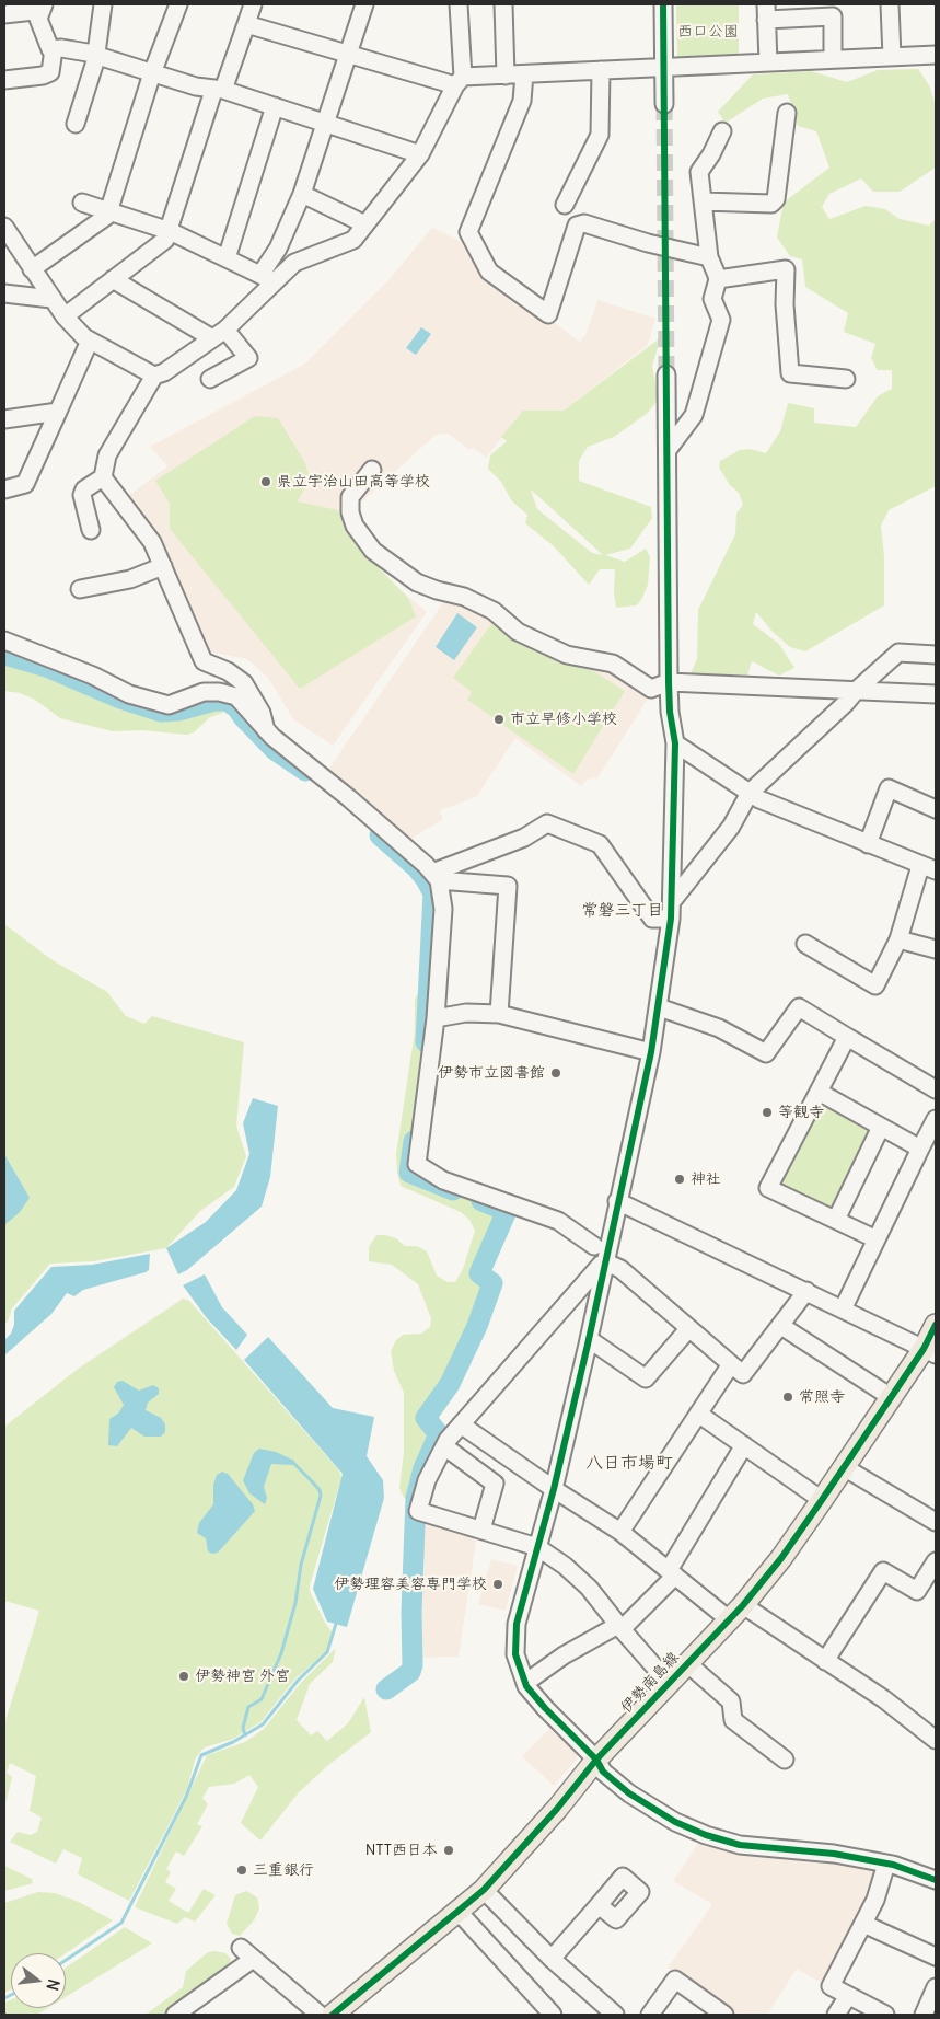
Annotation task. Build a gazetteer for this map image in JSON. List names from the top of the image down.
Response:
{
  "streets": {
    "main road": ["伊勢南島線"]
  },
  "districts": ["常磐三丁目", "八日市場町"],
  "parks": ["西口公園"],
  "places": [
    "県立宇治山田高等学校",
    "市立早修小学校",
    "伊勢市立図書館",
    "等観寺",
    "神社",
    "常照寺",
    "伊勢理容美容専門学校",
    "伊勢神宮 外宮",
    "NTT西日本",
    "三重銀行"
  ],
  "north": "right"
}
